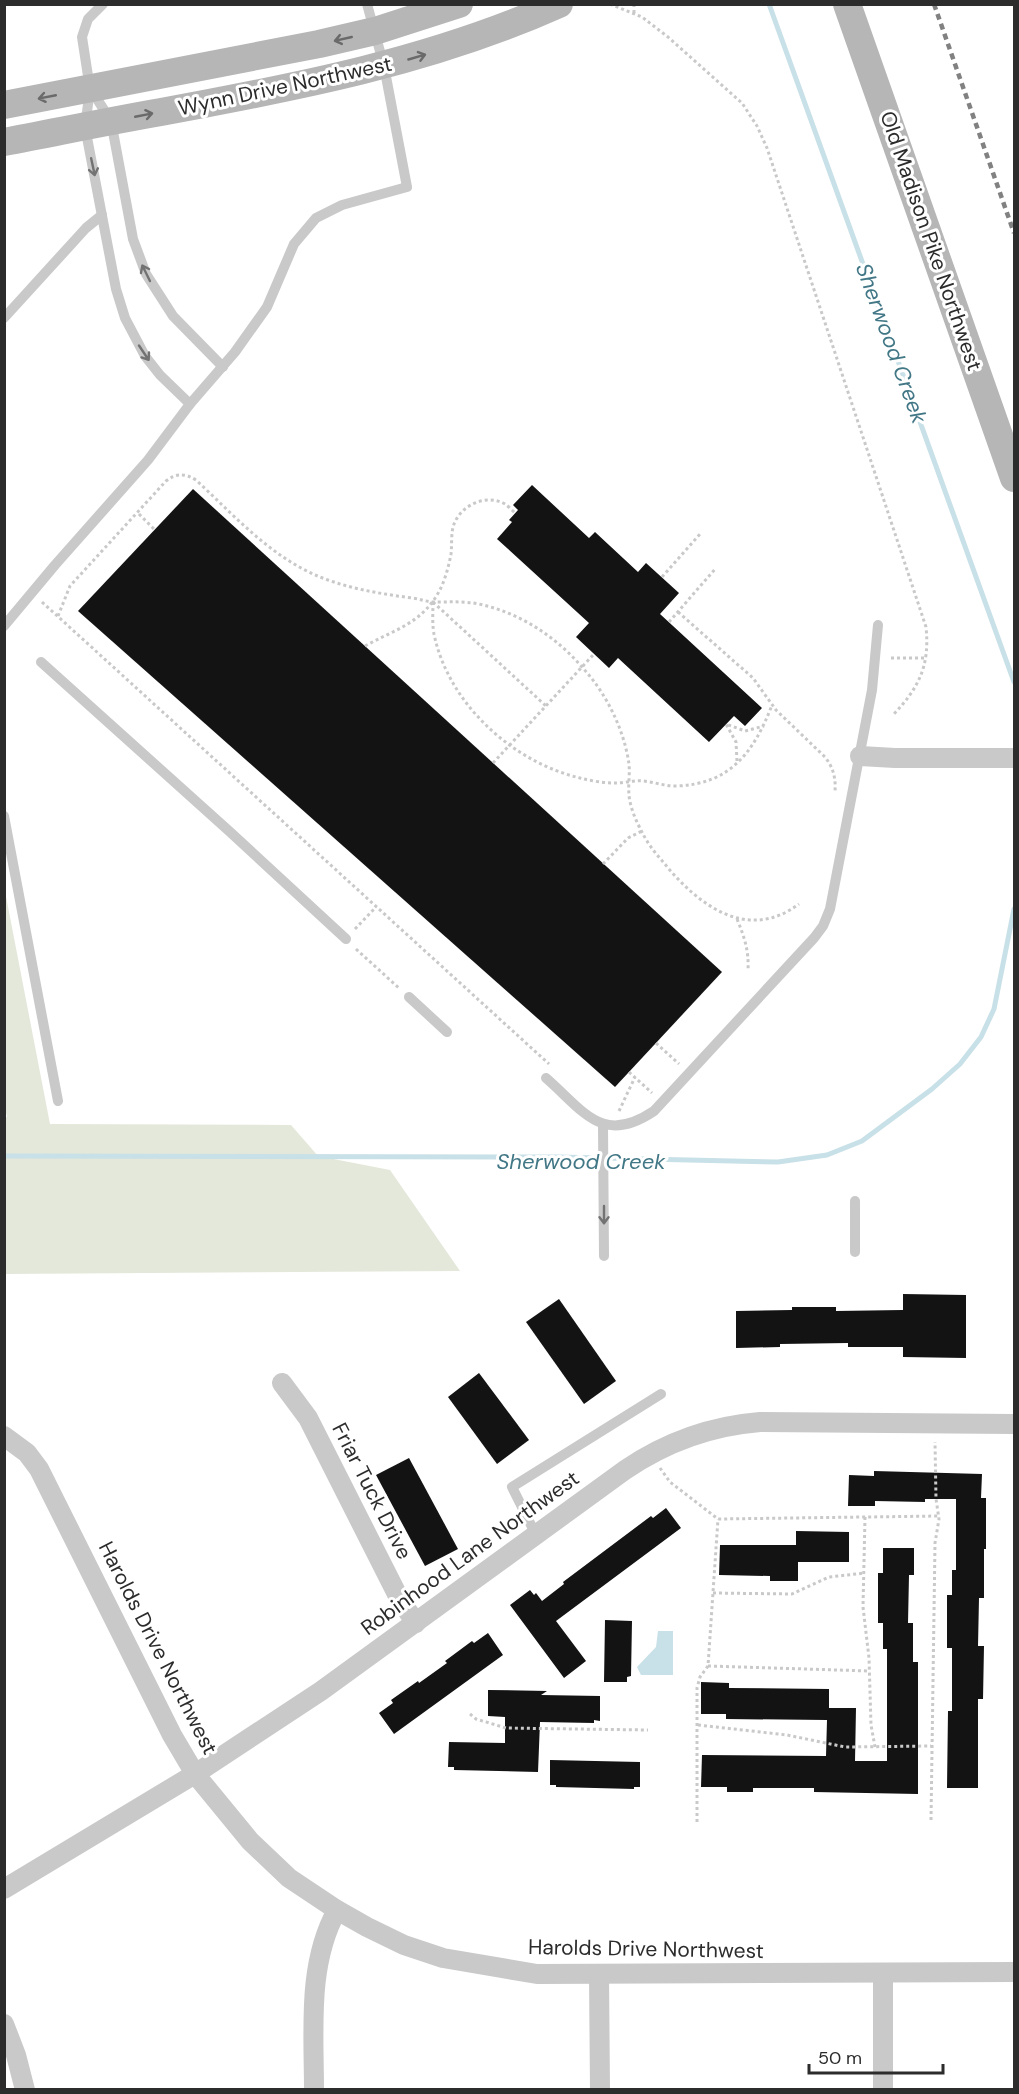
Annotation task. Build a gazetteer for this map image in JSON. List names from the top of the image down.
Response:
{
  "streets": {
    "street": [
      "Wynn Drive Northwest",
      "Old Madison Pike Northwest",
      "Friar Tuck Drive",
      "Robinhood Lane Northwest",
      "Harolds Drive Northwest"
    ]
  },
  "crossings": [
    ["Friar Tuck Drive", "Robinhood Lane Northwest"],
    ["Robinhood Lane Northwest", "Harolds Drive Northwest"]
  ],
  "water": ["Sherwood Creek"],
  "scale_bar": "50 m"
}
